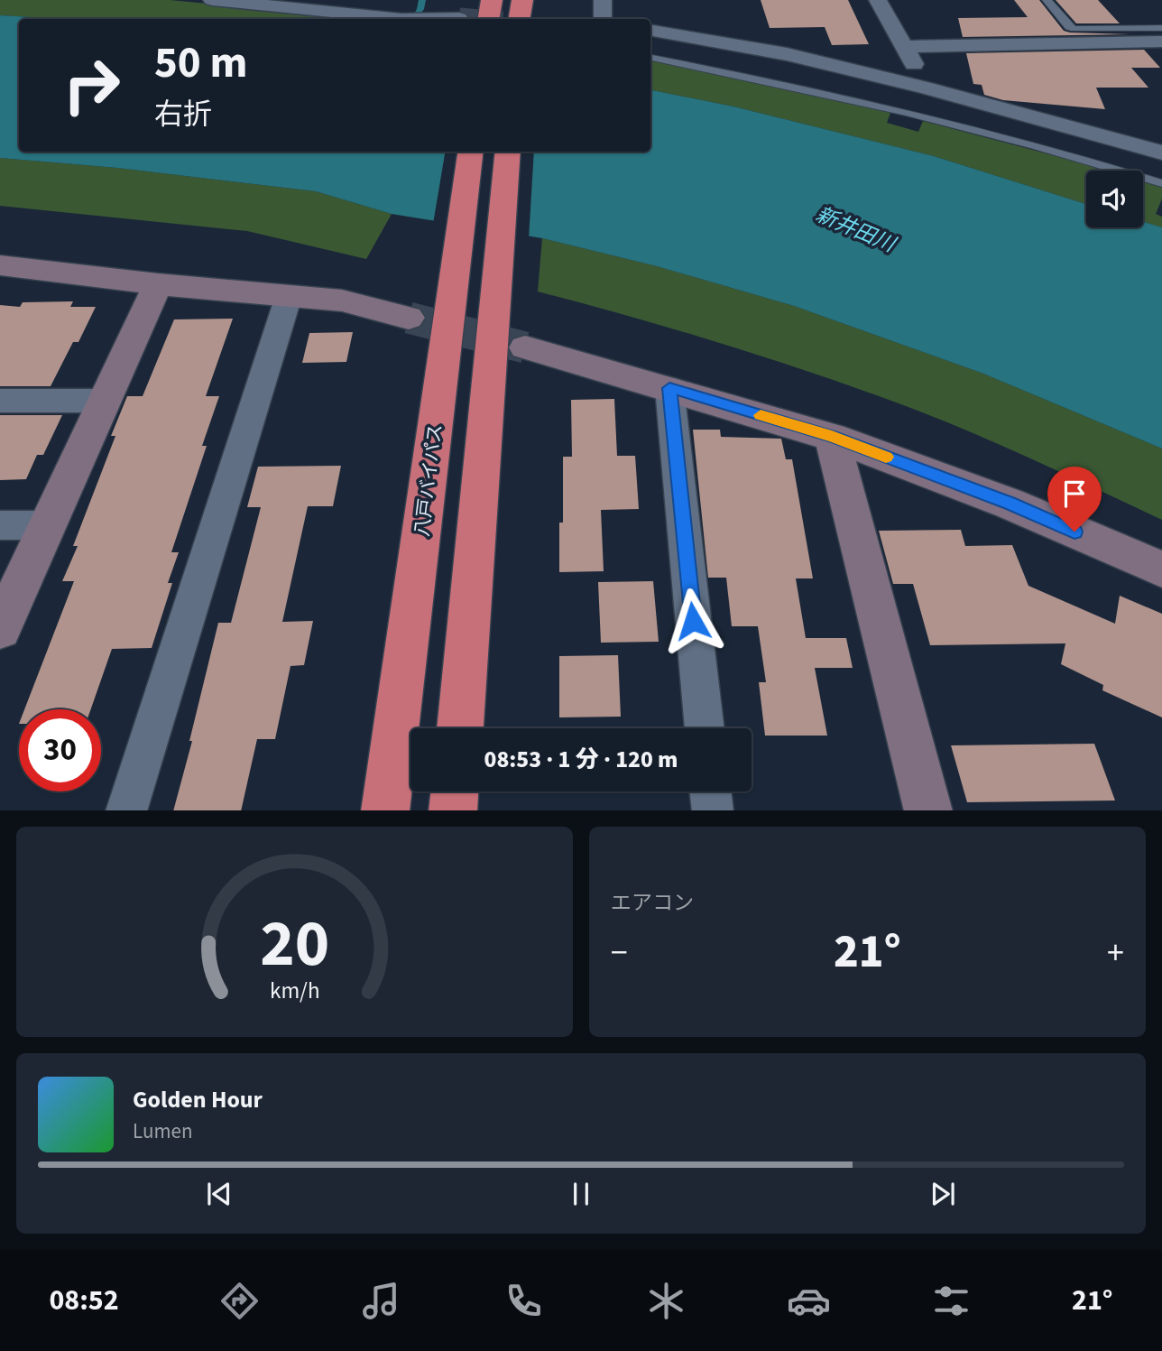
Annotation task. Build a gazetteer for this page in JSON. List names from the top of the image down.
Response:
{
  "streets": {
    "highway": ["八戸バイパス"]
  },
  "water": ["新井田川"],
  "page": {
    "turn": ["50 m", "右折"],
    "limit": "30",
    "trip": "08:53 · 1 分 · 120 m",
    "tile": "エアコン",
    "heat": ["−", "21°", "+"],
    "song": ["Golden Hour", "Lumen"],
    "tabs": ["08:52", "21°"],
    "gauge": ["20", "km/h"]
  }
}
